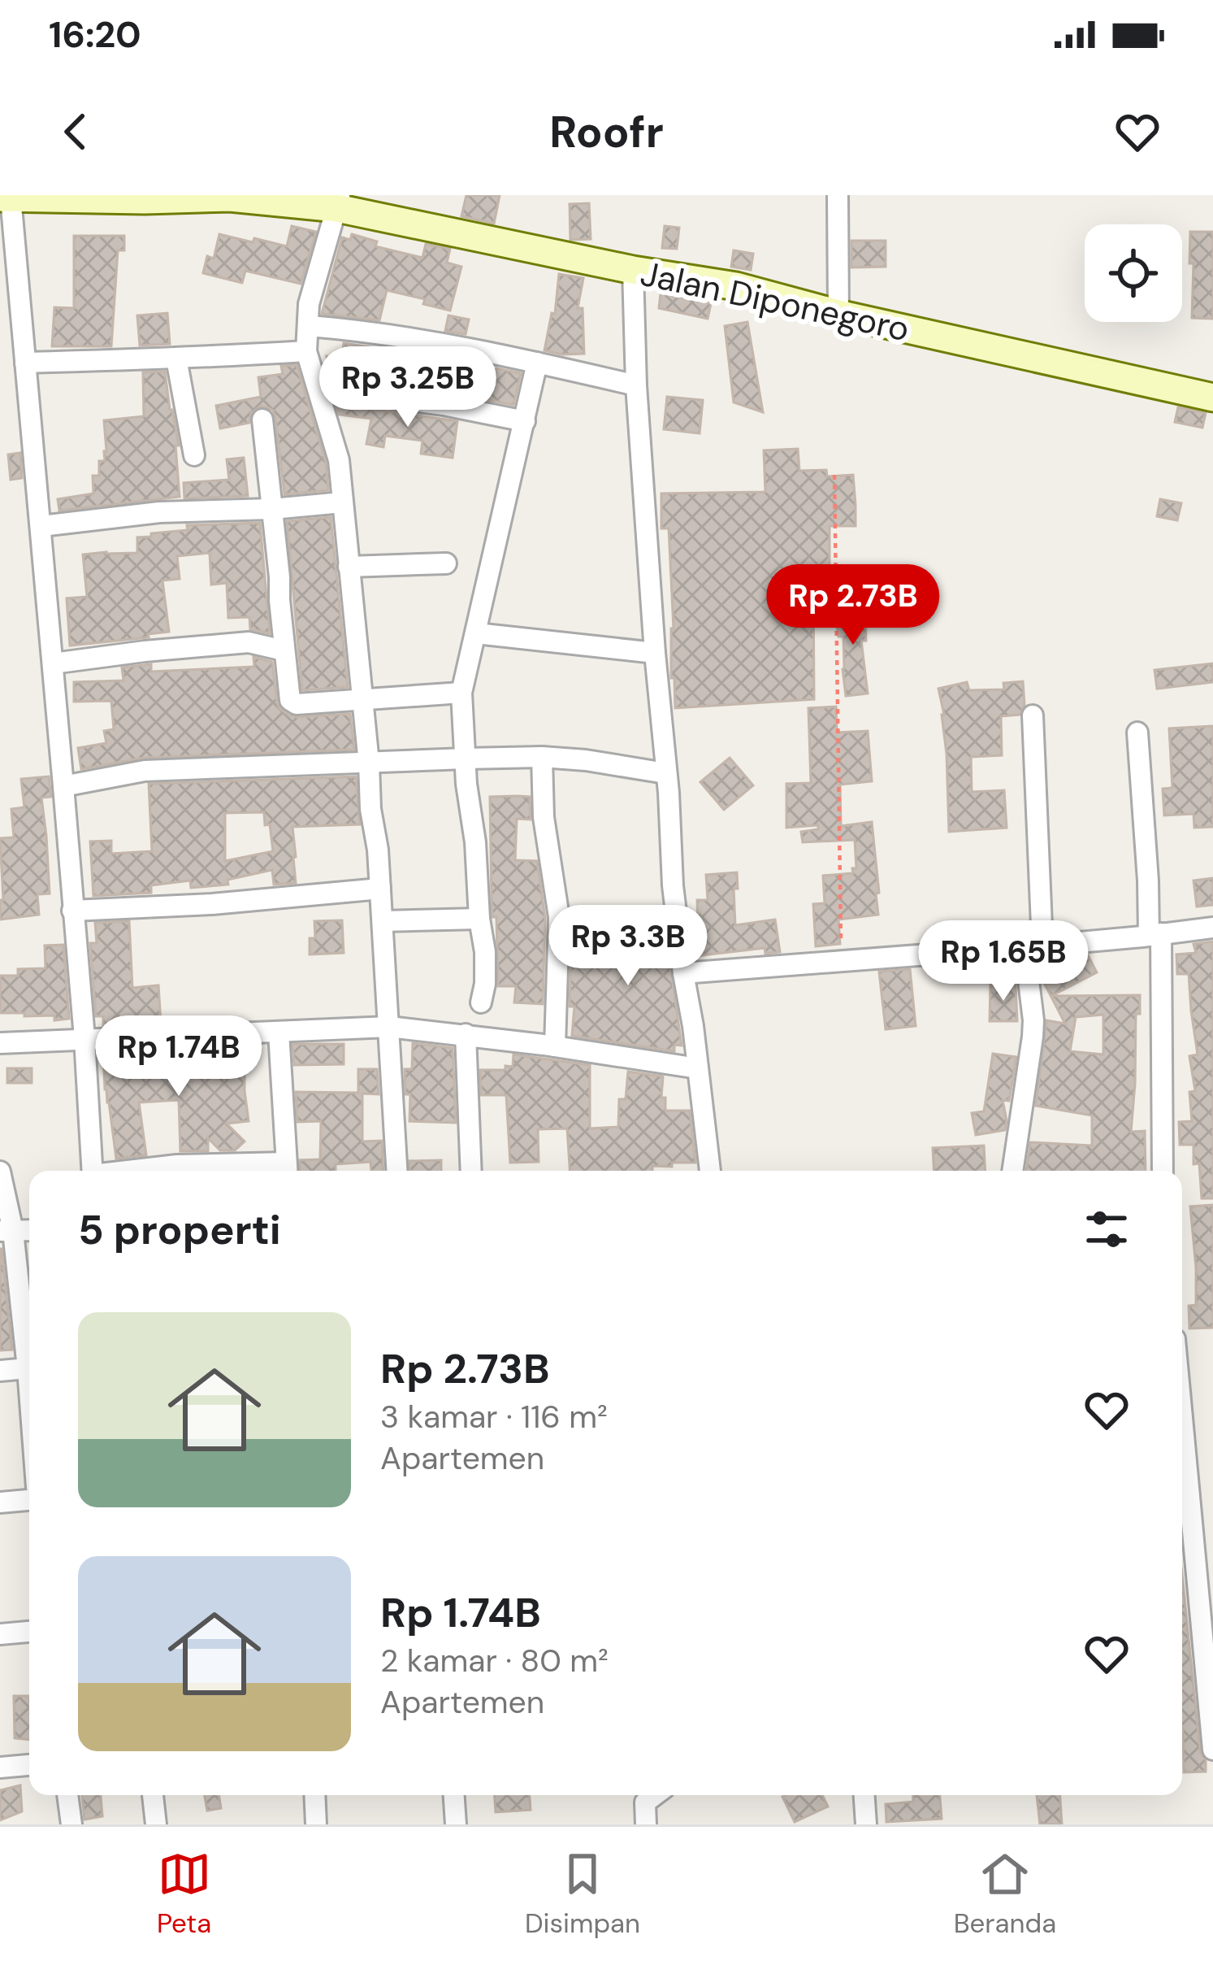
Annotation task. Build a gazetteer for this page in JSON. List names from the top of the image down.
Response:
{
  "streets": {
    "street": ["Jalan Diponegoro"]
  },
  "page": {
    "status": "16:20",
    "header": "Roofr",
    "price": [
      "Rp 3.25B",
      "Rp 2.73B",
      "Rp 3.3B",
      "Rp 1.65B",
      "Rp 1.74B"
    ],
    "heading": "5 properti",
    "list": [
      {
        "name": "Rp 2.73B",
        "note": "3 kamar · 116 m² · Apartemen"
      },
      {
        "name": "Rp 1.74B",
        "note": "2 kamar · 80 m² · Apartemen"
      }
    ],
    "tabs": ["Peta", "Disimpan", "Beranda"]
  }
}
